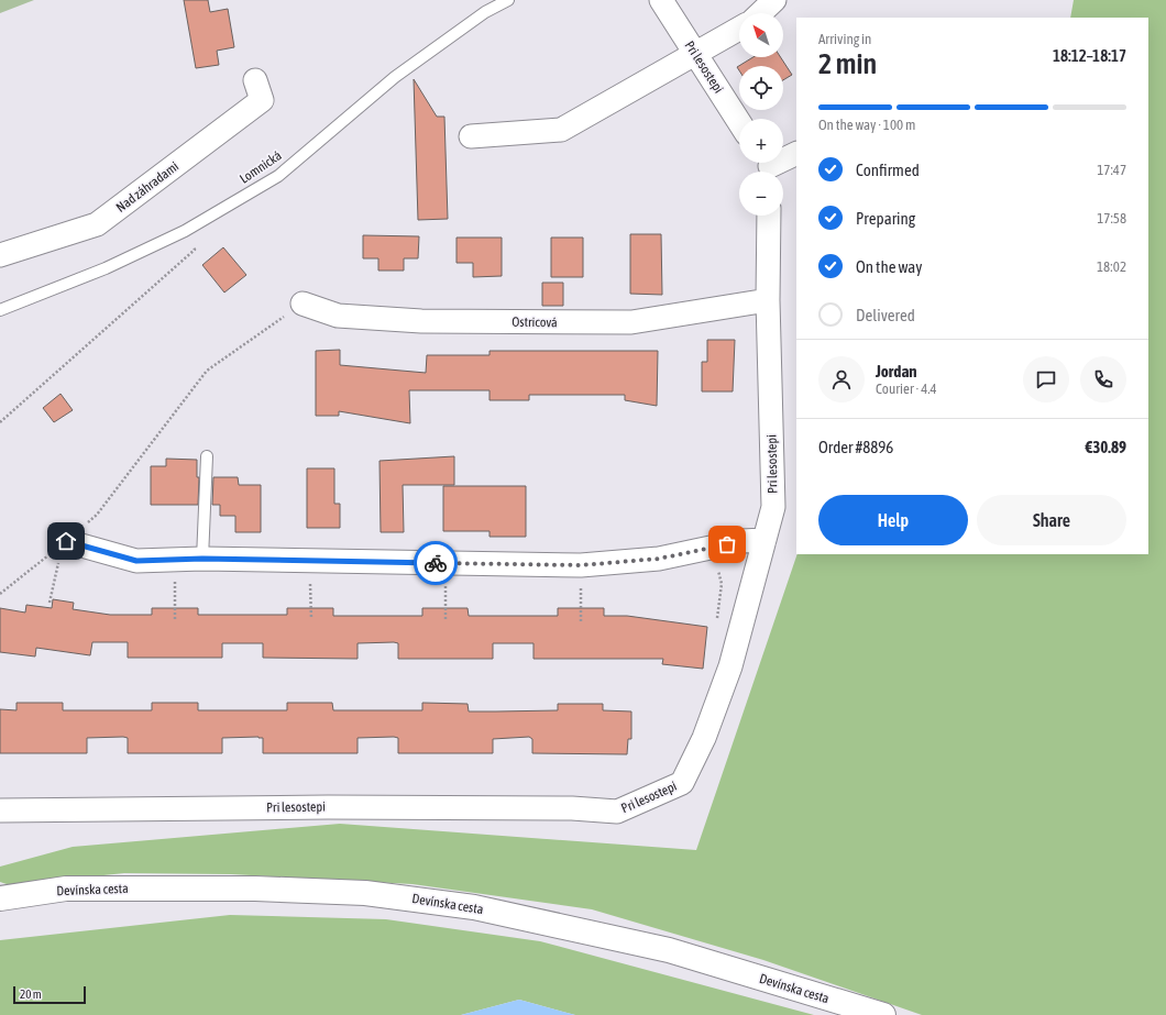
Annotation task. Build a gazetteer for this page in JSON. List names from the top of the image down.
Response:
{
  "streets": {
    "street": [
      "Pri lesostepi",
      "Nad záhradami",
      "Ostricová",
      "Devínska cesta"
    ],
    "lane": ["Lomnická"]
  },
  "crossings": [
    ["Pri lesostepi", "Ostricová"]
  ],
  "scale_bar": "20 m",
  "north": "top left",
  "page": {
    "map_buttons": ["+", "−"],
    "heading": ["2 min", "Arriving in", "18:12–18:17"],
    "panel": [
      "Jordan",
      "Courier · 4.4",
      "Order #8896",
      "€30.89"
    ],
    "bar": "On the way · 100 m",
    "list": [
      ["Confirmed", "17:47"],
      ["Preparing", "17:58"],
      ["On the way", "18:02"],
      "Delivered"
    ],
    "buttons": ["Help", "Share"],
    "scale": "20 m"
  }
}
